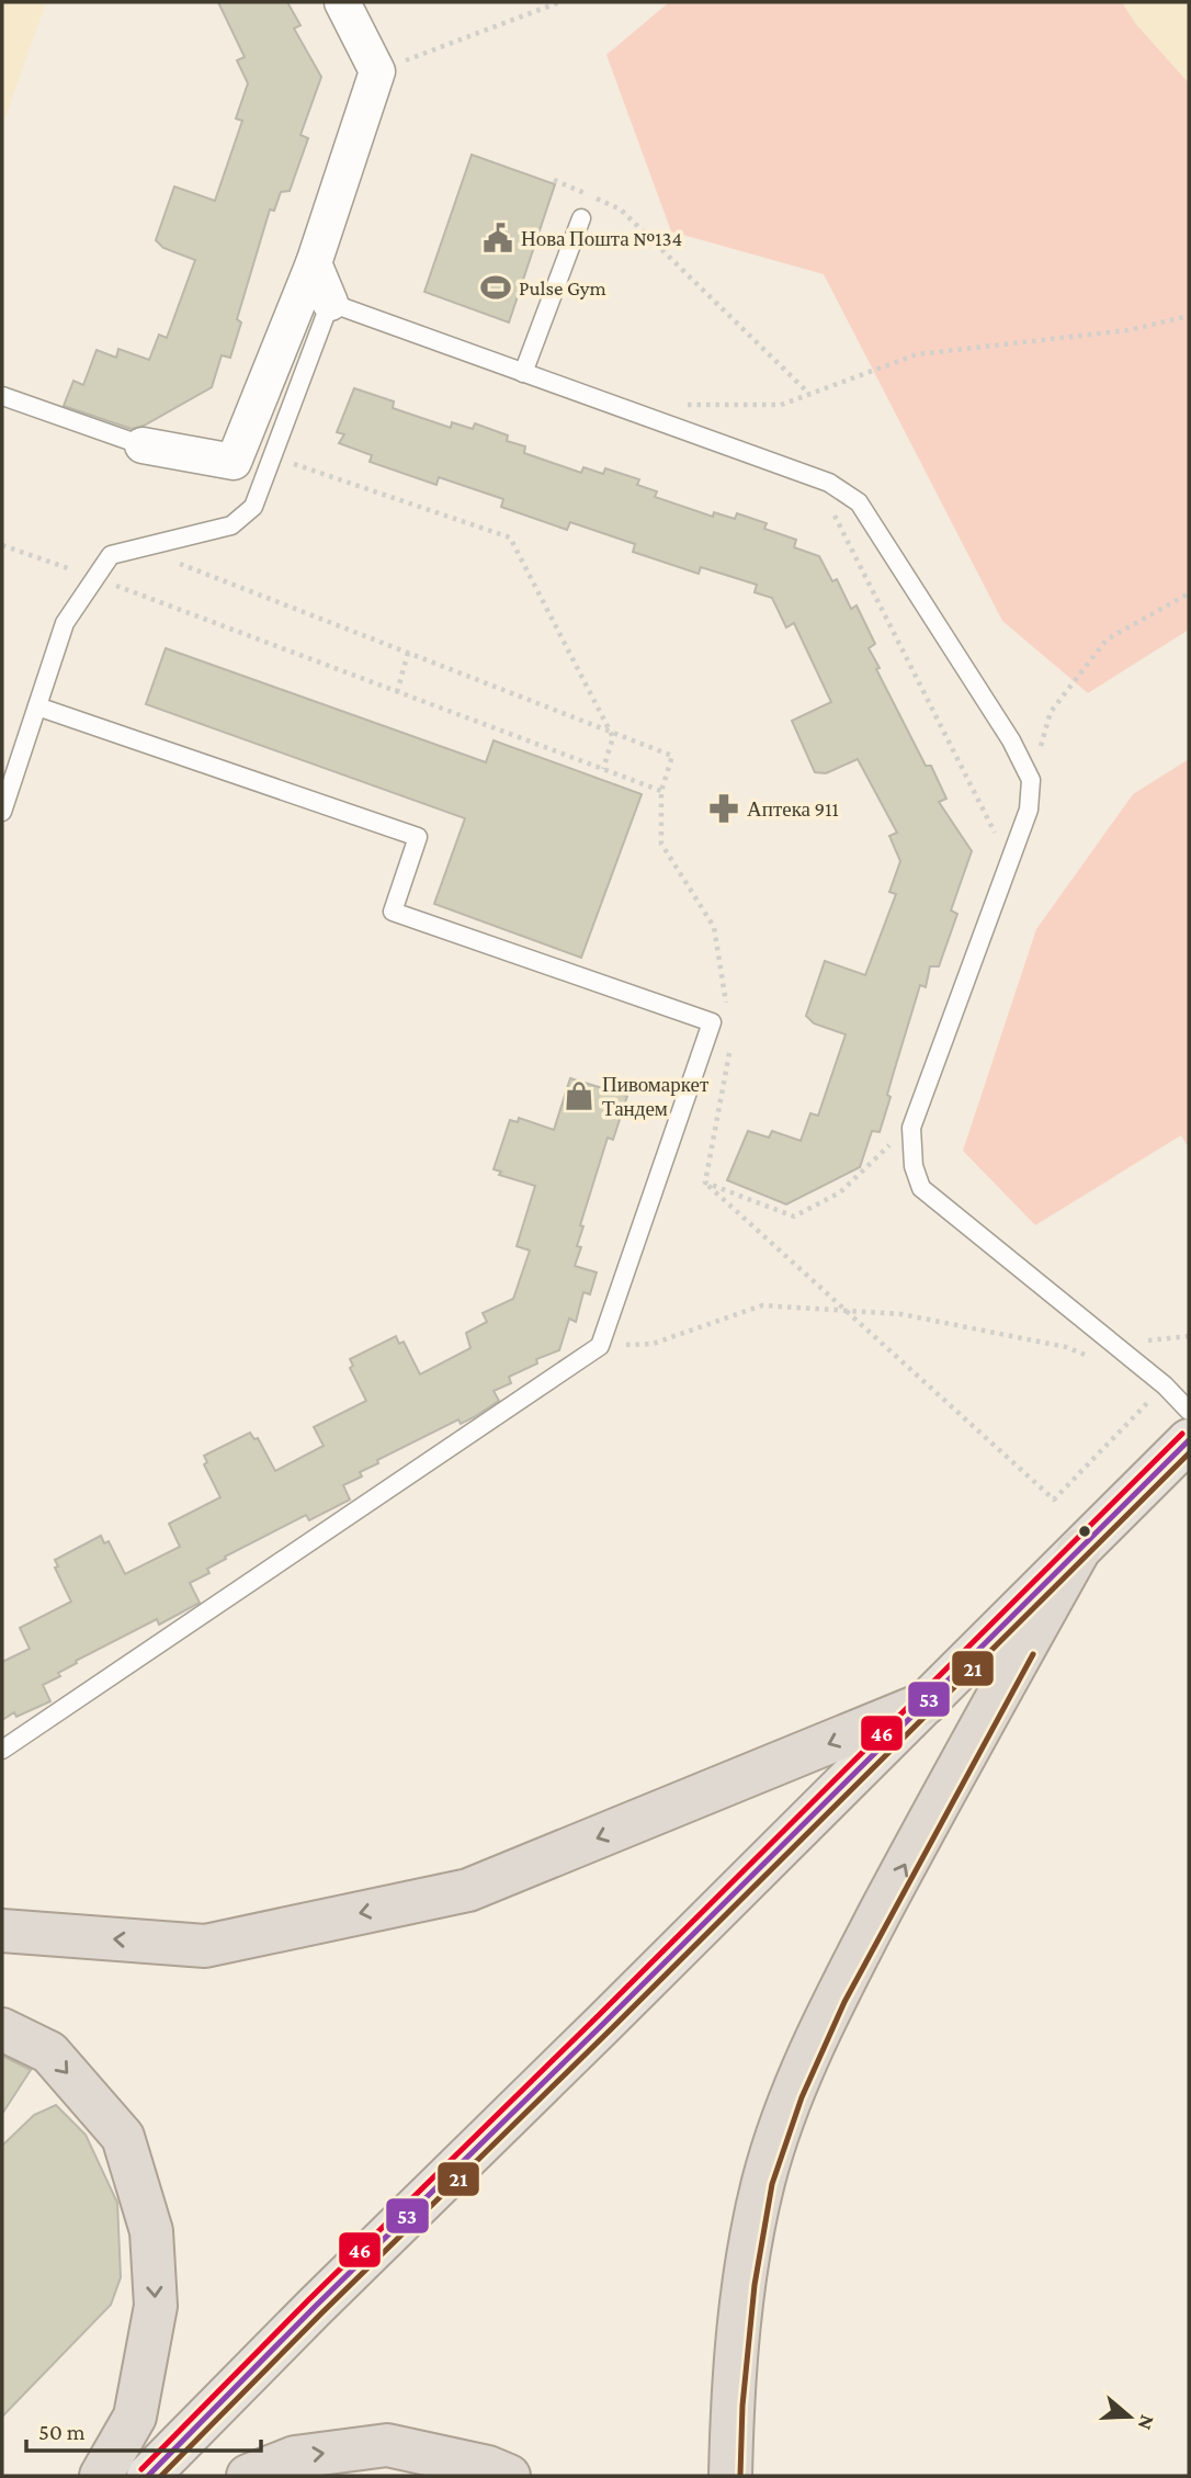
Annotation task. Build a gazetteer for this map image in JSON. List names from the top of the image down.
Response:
{
  "places": {
    "public building": ["Нова Пошта №134"],
    "sports": ["Pulse Gym"],
    "pharmacy": ["Аптека 911"],
    "shop": ["Пивомаркет Тандем"]
  },
  "lines": ["transit line 46", "transit line 53", "transit line 21"],
  "scale_bar": "50 m",
  "north": "right"
}
